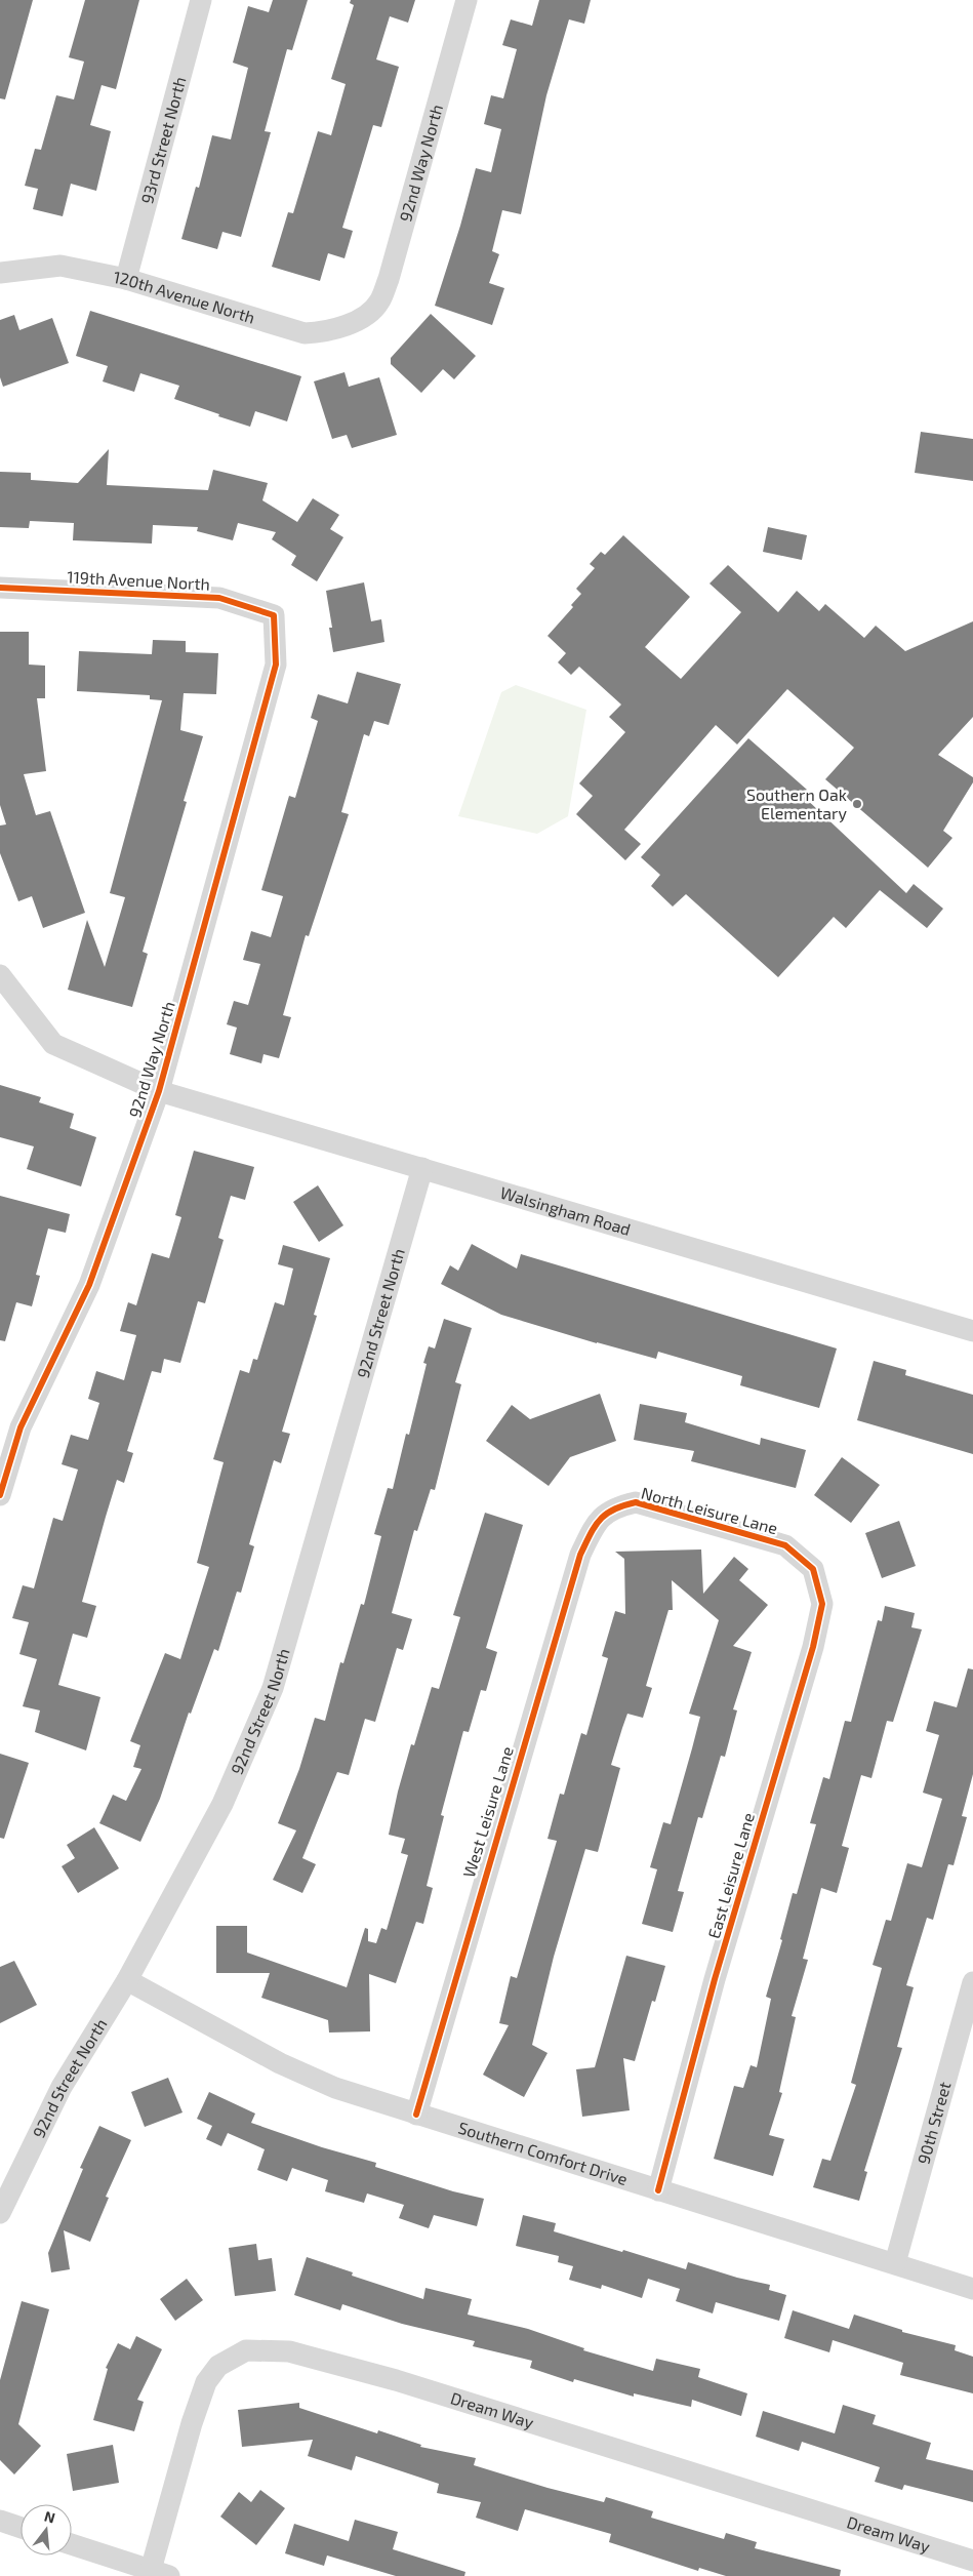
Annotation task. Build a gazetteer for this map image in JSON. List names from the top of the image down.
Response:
{
  "streets": {
    "street": [
      "93rd Street North",
      "92nd Way North",
      "120th Avenue North",
      "119th Avenue North",
      "Walsingham Road",
      "92nd Street North",
      "North Leisure Lane",
      "West Leisure Lane",
      "East Leisure Lane",
      "90th Street",
      "Southern Comfort Drive",
      "Dream Way"
    ]
  },
  "crossings": [
    ["93rd Street North", "120th Avenue North"],
    ["92nd Way North", "120th Avenue North"],
    ["92nd Way North", "119th Avenue North"],
    ["92nd Way North", "Walsingham Road"],
    ["Walsingham Road", "92nd Street North"],
    ["92nd Street North", "Southern Comfort Drive"],
    ["North Leisure Lane", "West Leisure Lane"],
    ["North Leisure Lane", "East Leisure Lane"],
    ["West Leisure Lane", "Southern Comfort Drive"],
    ["East Leisure Lane", "Southern Comfort Drive"],
    ["90th Street", "Southern Comfort Drive"]
  ],
  "places": ["Southern Oak Elementary"],
  "north": "top"
}
